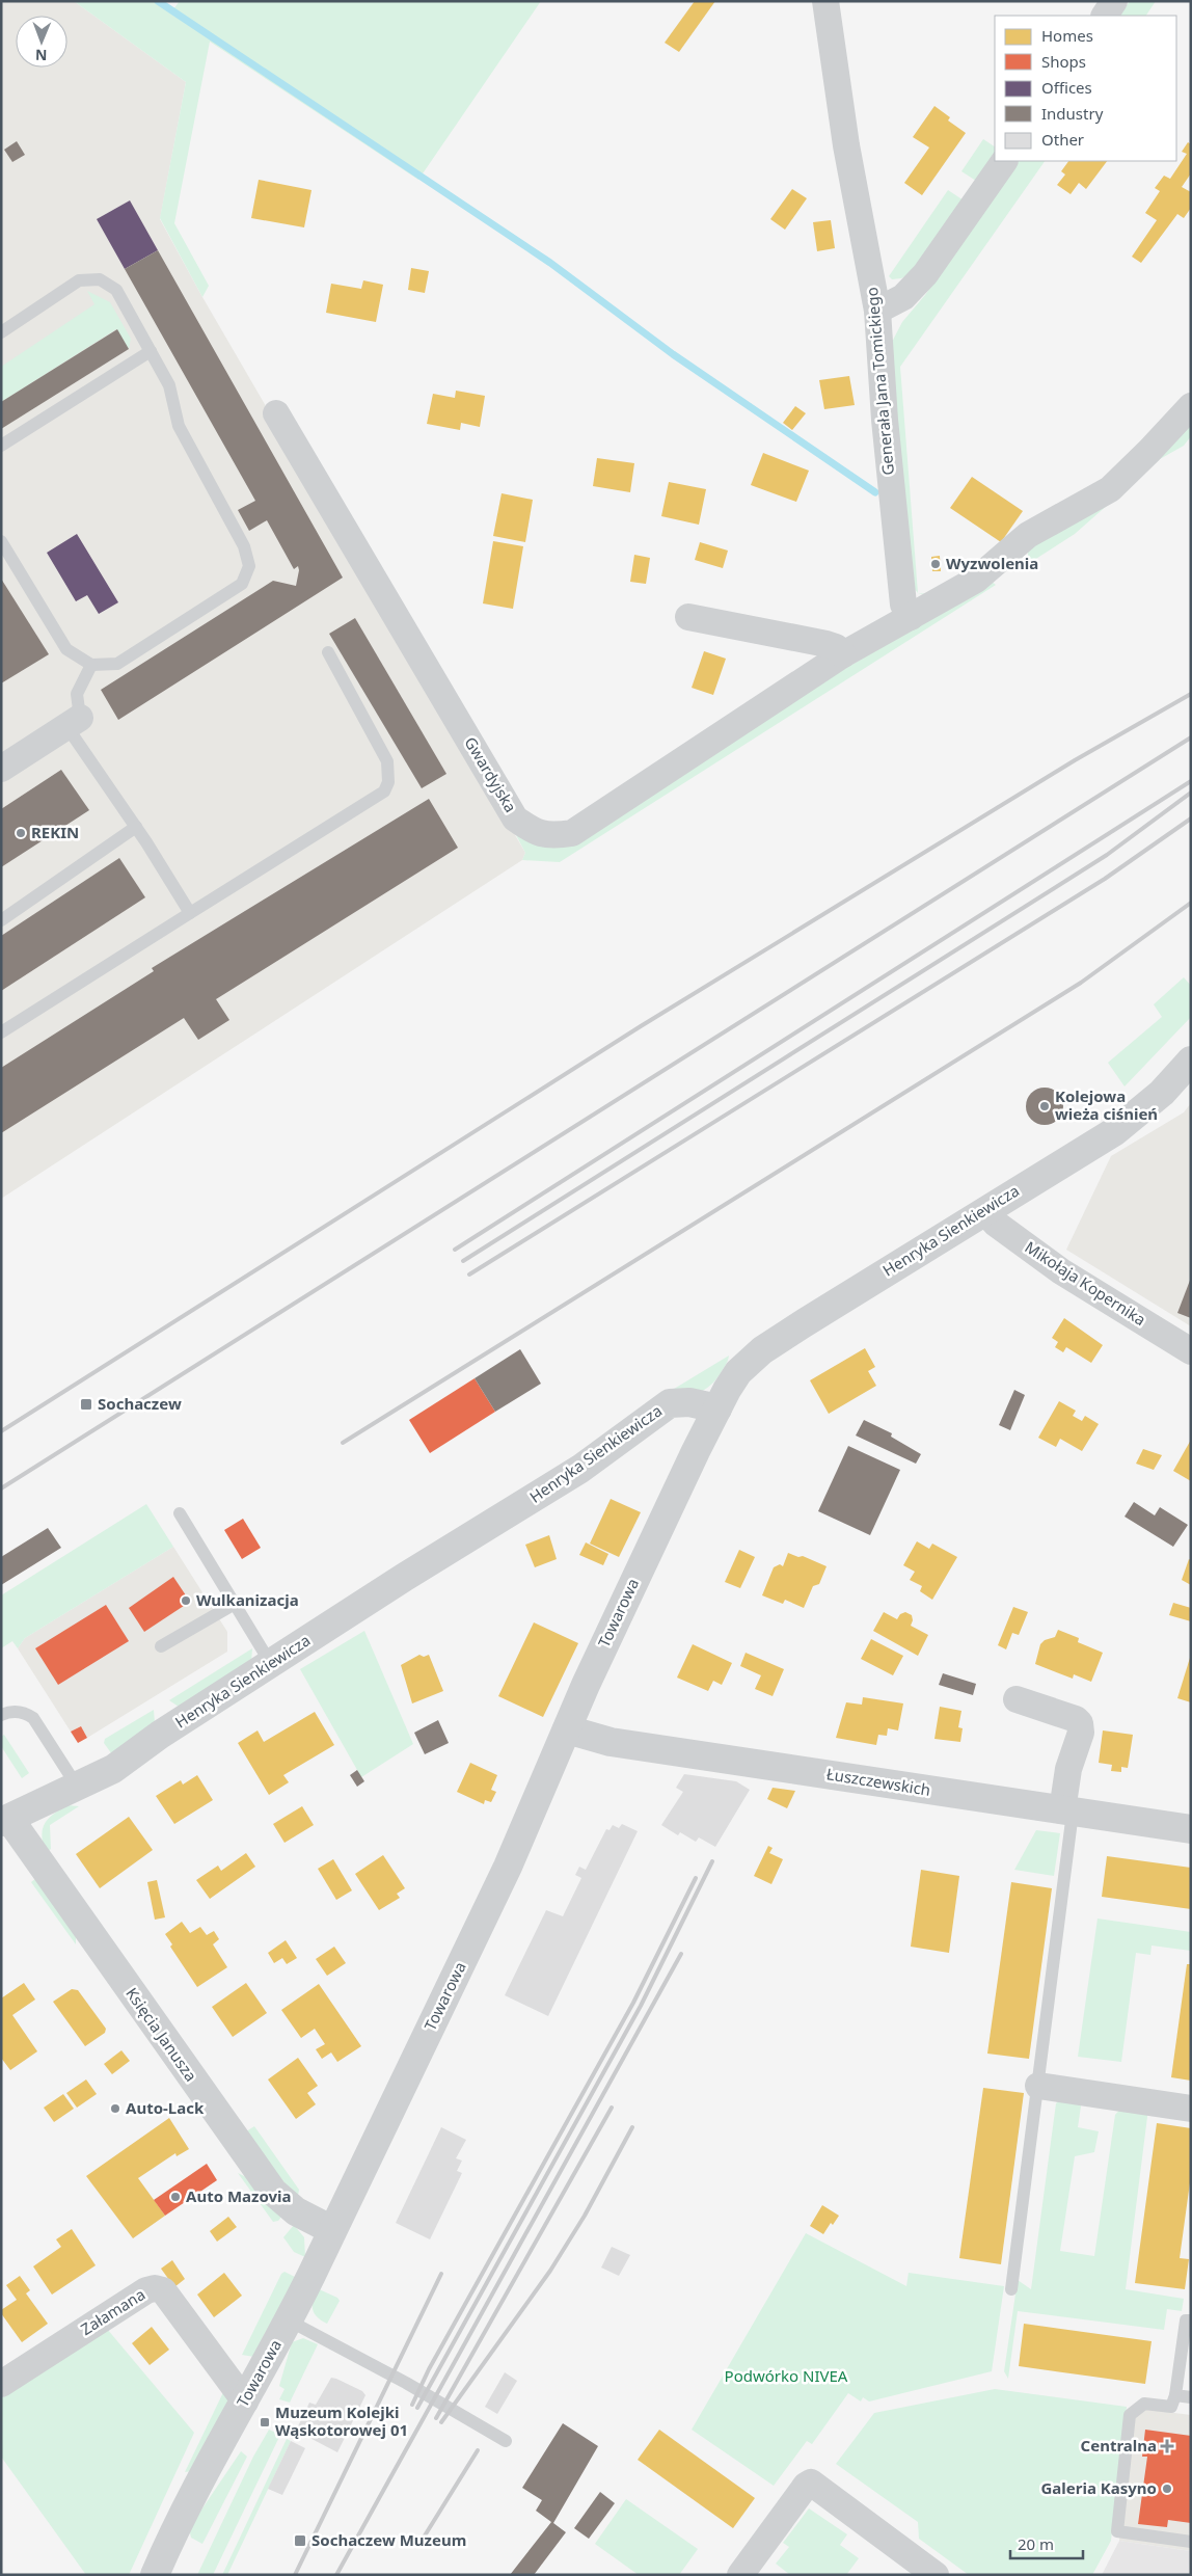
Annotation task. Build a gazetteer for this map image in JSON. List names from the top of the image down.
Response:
{
  "streets": {
    "street": [
      "Generała Jana Tomickiego",
      "Gwardyjska",
      "Henryka Sienkiewicza",
      "Mikołaja Kopernika",
      "Towarowa",
      "Łuszczewskich",
      "Księcia Janusza",
      "Załamana"
    ]
  },
  "crossings": [
    ["Generała Jana Tomickiego", "Gwardyjska"],
    ["Henryka Sienkiewicza", "Mikołaja Kopernika"],
    ["Henryka Sienkiewicza", "Towarowa"],
    ["Henryka Sienkiewicza", "Księcia Janusza"],
    ["Towarowa", "Łuszczewskich"],
    ["Towarowa", "Księcia Janusza"],
    ["Towarowa", "Załamana"]
  ],
  "parks": ["Podwórko NIVEA"],
  "places": {
    "other": [
      "Wyzwolenia",
      "REKIN",
      "Kolejowa wieża ciśnień",
      "Wulkanizacja",
      "Auto-Lack",
      "Auto Mazovia",
      "Galeria Kasyno"
    ],
    "transit": ["Sochaczew", "Muzeum Kolejki Wąskotorowej 01", "Sochaczew Muzeum"],
    "health": ["Centralna"]
  },
  "legend": [
    "Homes",
    "Shops",
    "Offices",
    "Industry",
    "Other"
  ],
  "scale_bar": "20 m",
  "north": "bottom"
}
